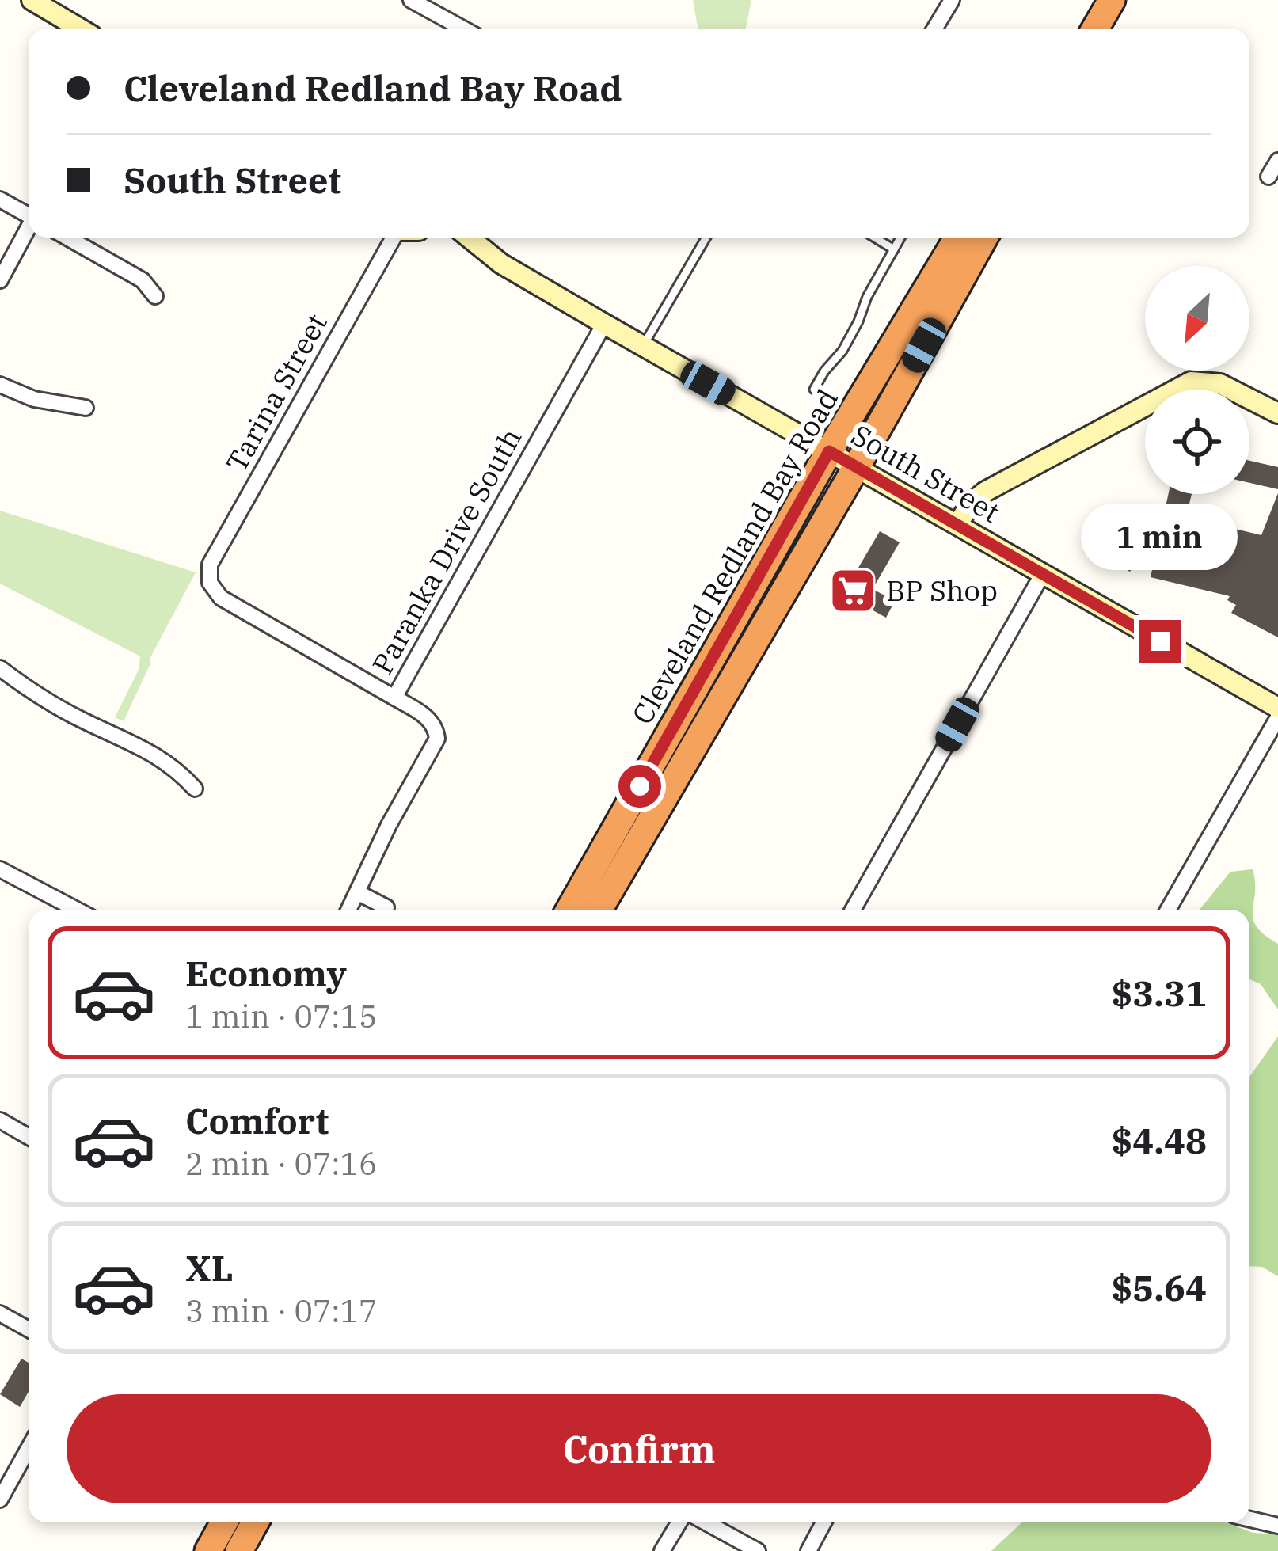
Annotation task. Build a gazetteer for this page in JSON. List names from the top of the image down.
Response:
{
  "streets": {
    "highway": ["Cleveland Redland Bay Road"],
    "street": ["Tarina Street", "South Street", "Paranka Drive South"]
  },
  "crossings": [
    ["Tarina Street", "Paranka Drive South"],
    ["South Street", "Paranka Drive South"],
    ["South Street", "Cleveland Redland Bay Road"]
  ],
  "places": {
    "supermarket": ["BP Shop"]
  },
  "north": "bottom left",
  "page": {
    "banner": ["Cleveland Redland Bay Road", "South Street"],
    "bubble": "1 min",
    "list": [
      {
        "name": "Economy",
        "note": "1 min · 07:15",
        "value": "$3.31"
      },
      {
        "name": "Comfort",
        "note": "2 min · 07:16",
        "value": "$4.48"
      },
      {
        "name": "XL",
        "note": "3 min · 07:17",
        "value": "$5.64"
      }
    ],
    "buttons": "Confirm"
  }
}
